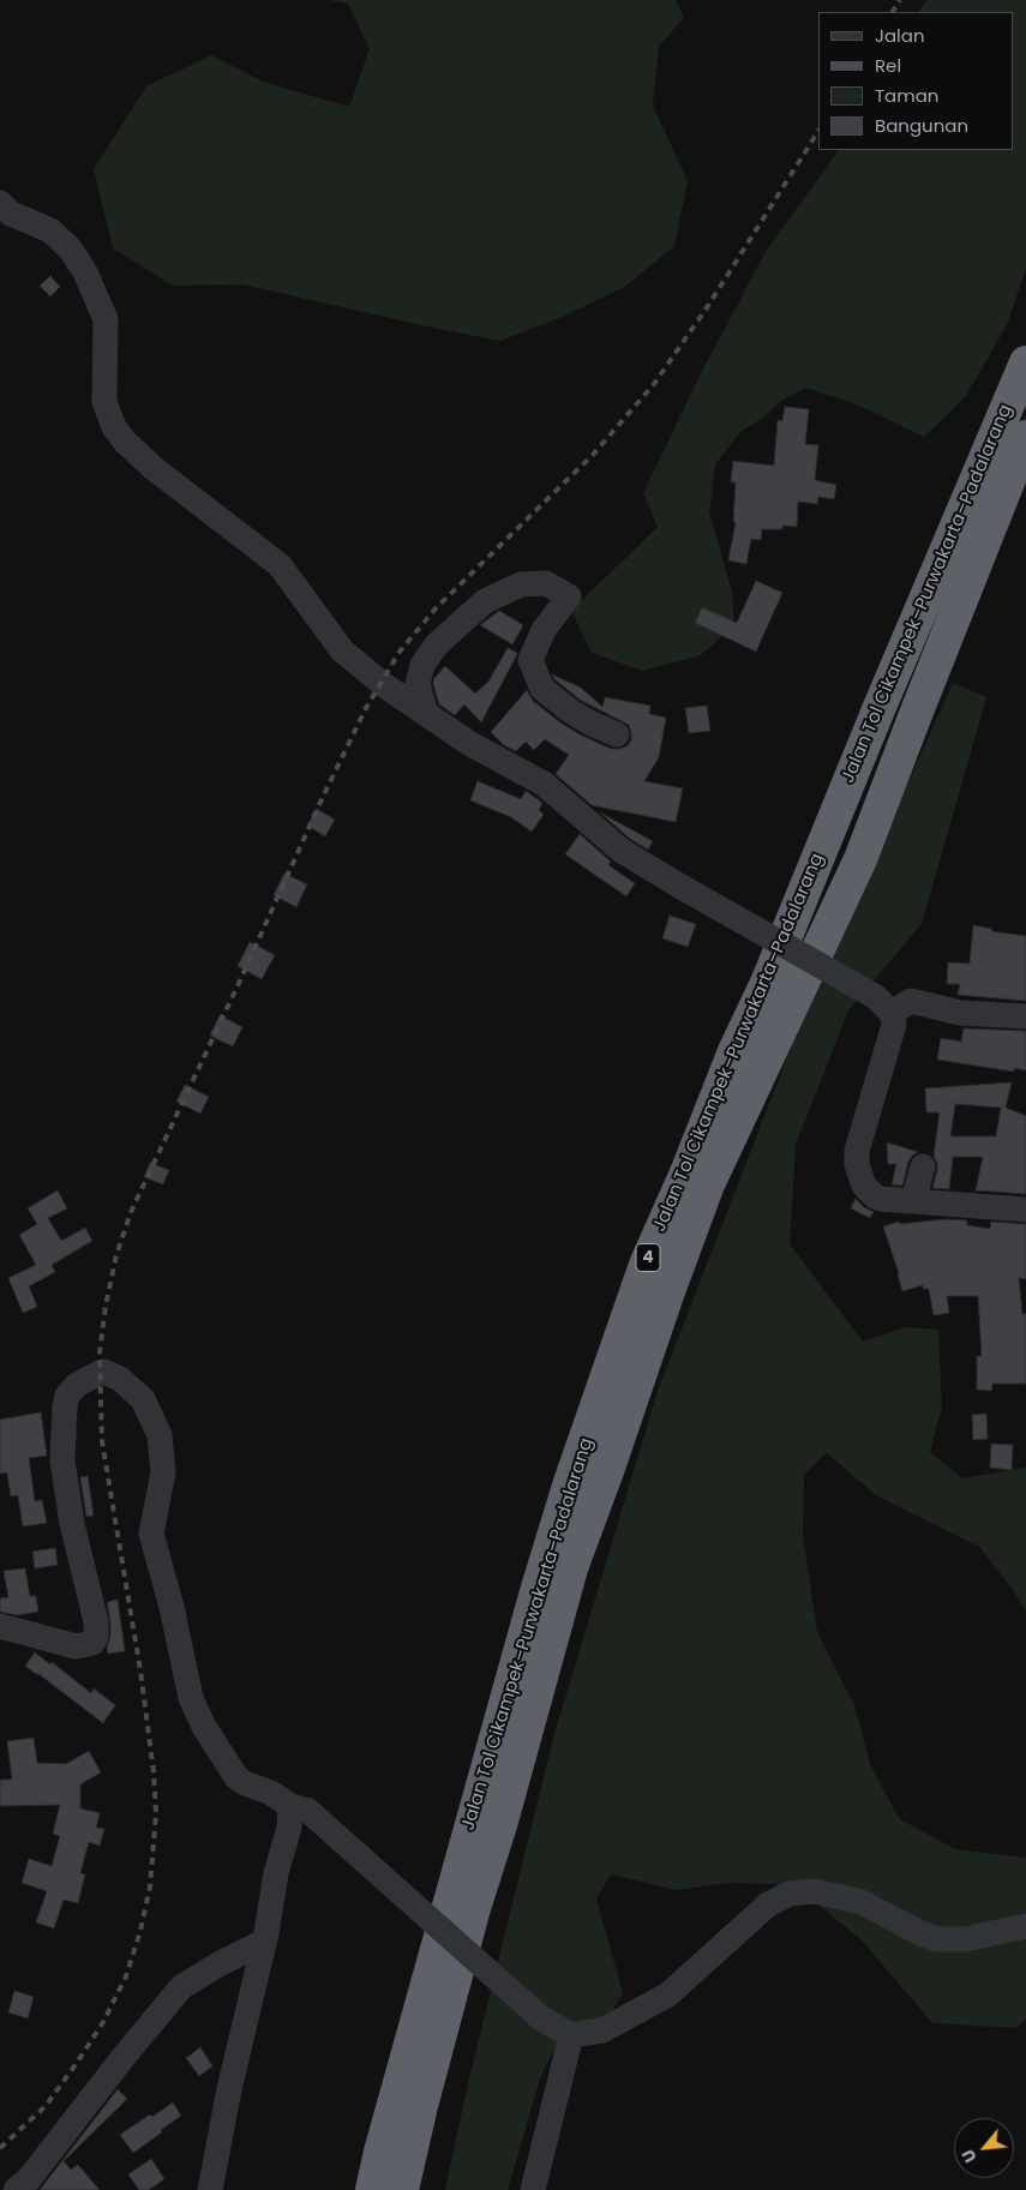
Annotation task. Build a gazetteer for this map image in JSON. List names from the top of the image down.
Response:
{
  "streets": {
    "highway": ["Jalan Tol Cikampek–Purwakarta–Padalarang", "4"]
  },
  "legend": [
    "Jalan",
    "Rel",
    "Taman",
    "Bangunan"
  ],
  "north": "bottom left"
}
